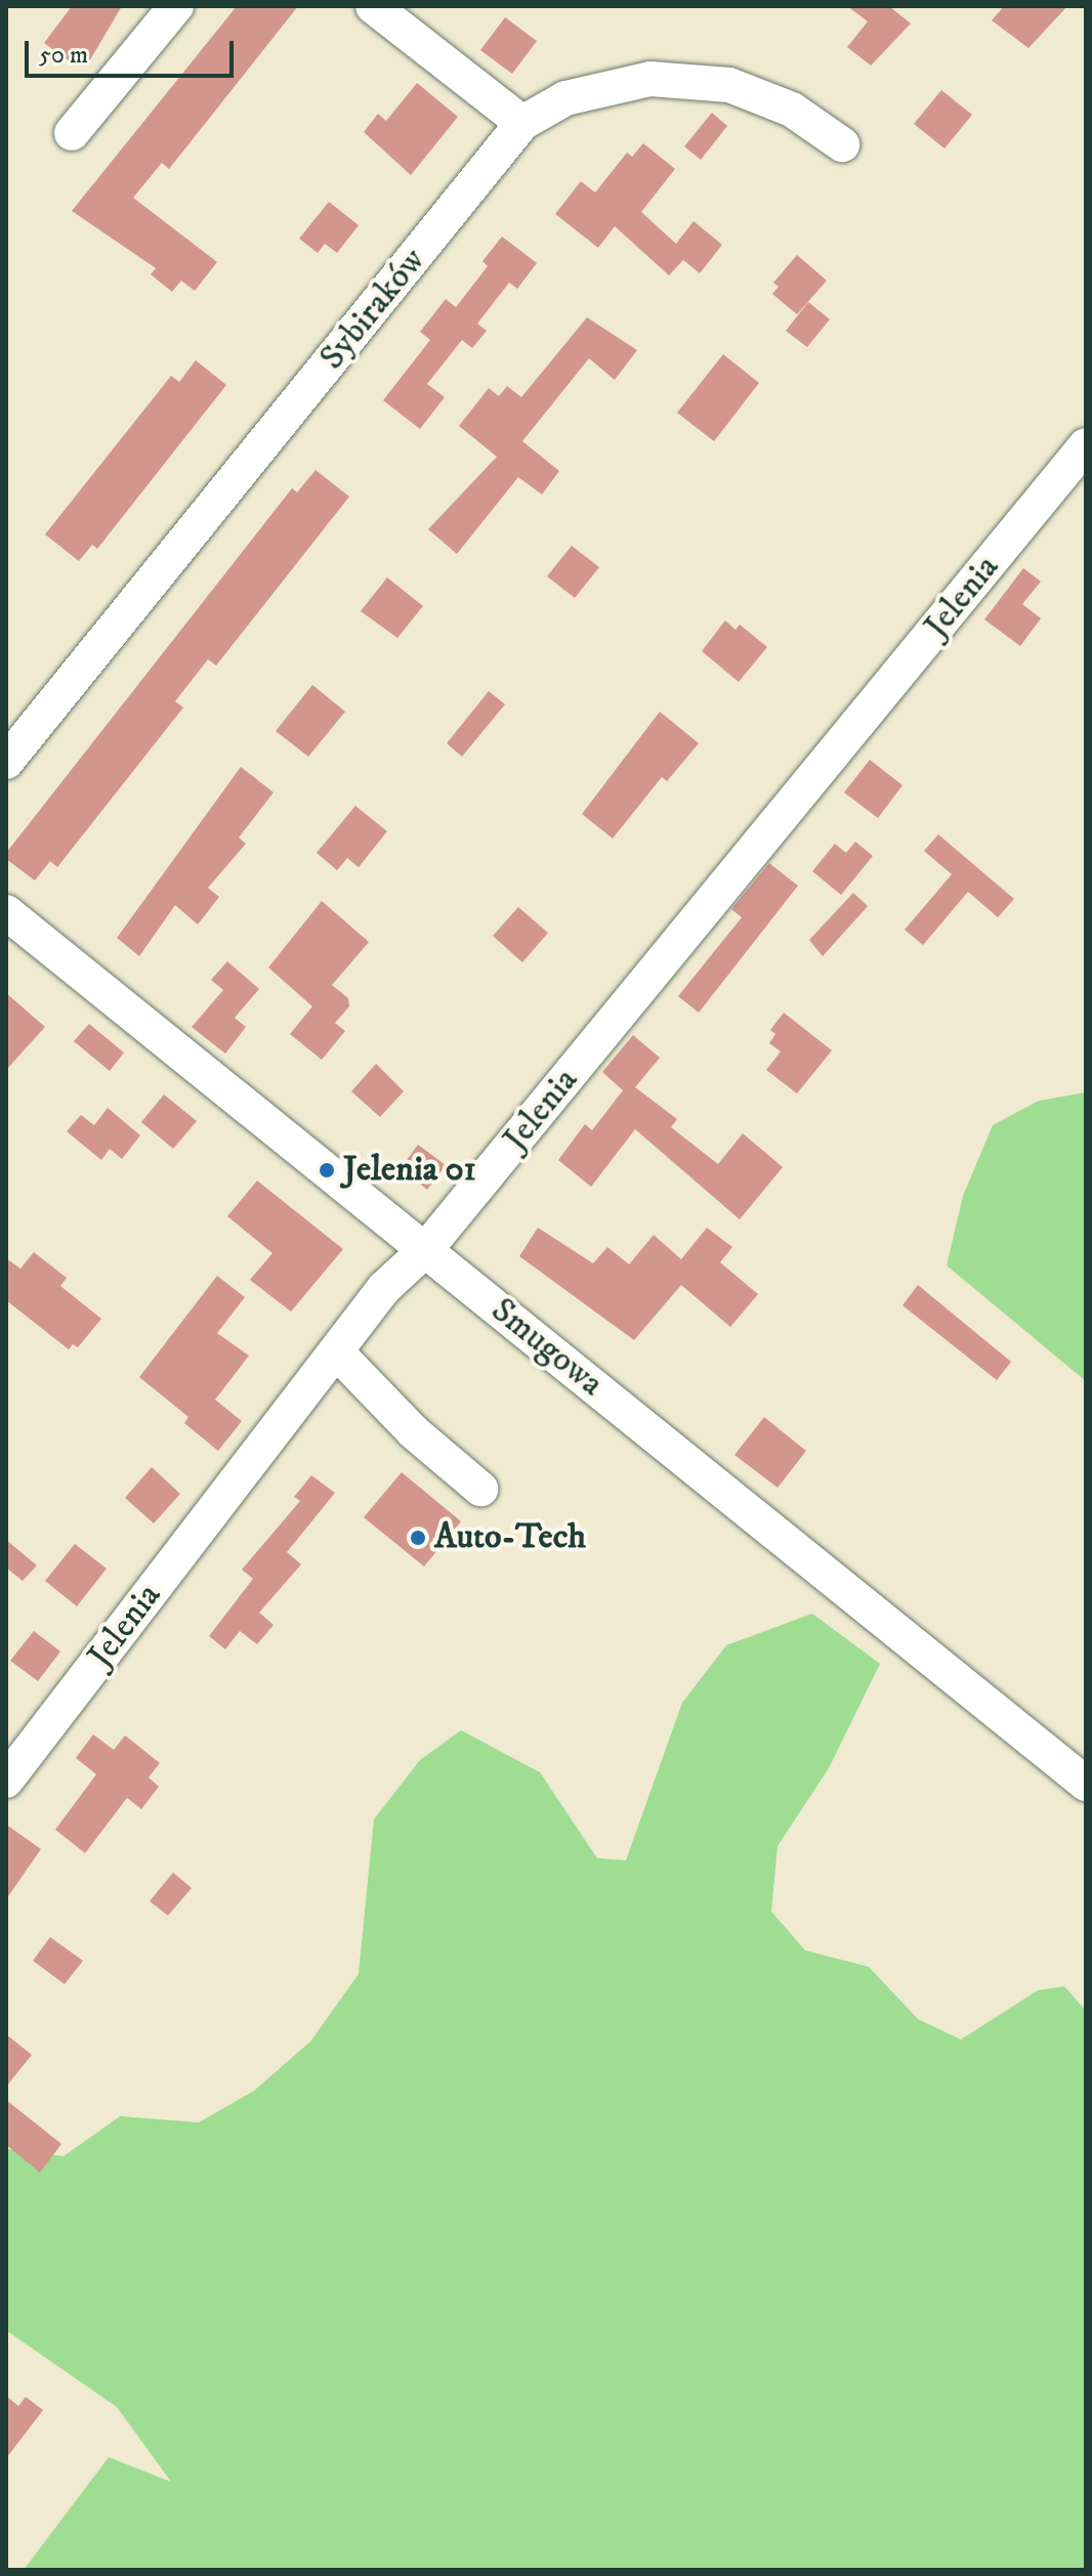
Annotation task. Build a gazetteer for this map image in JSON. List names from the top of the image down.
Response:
{
  "streets": {
    "street": ["Sybiraków", "Jelenia", "Smugowa"]
  },
  "crossings": [
    ["Jelenia", "Smugowa"]
  ],
  "places": ["Jelenia 01", "Auto-Tech"],
  "scale_bar": "50 m"
}
